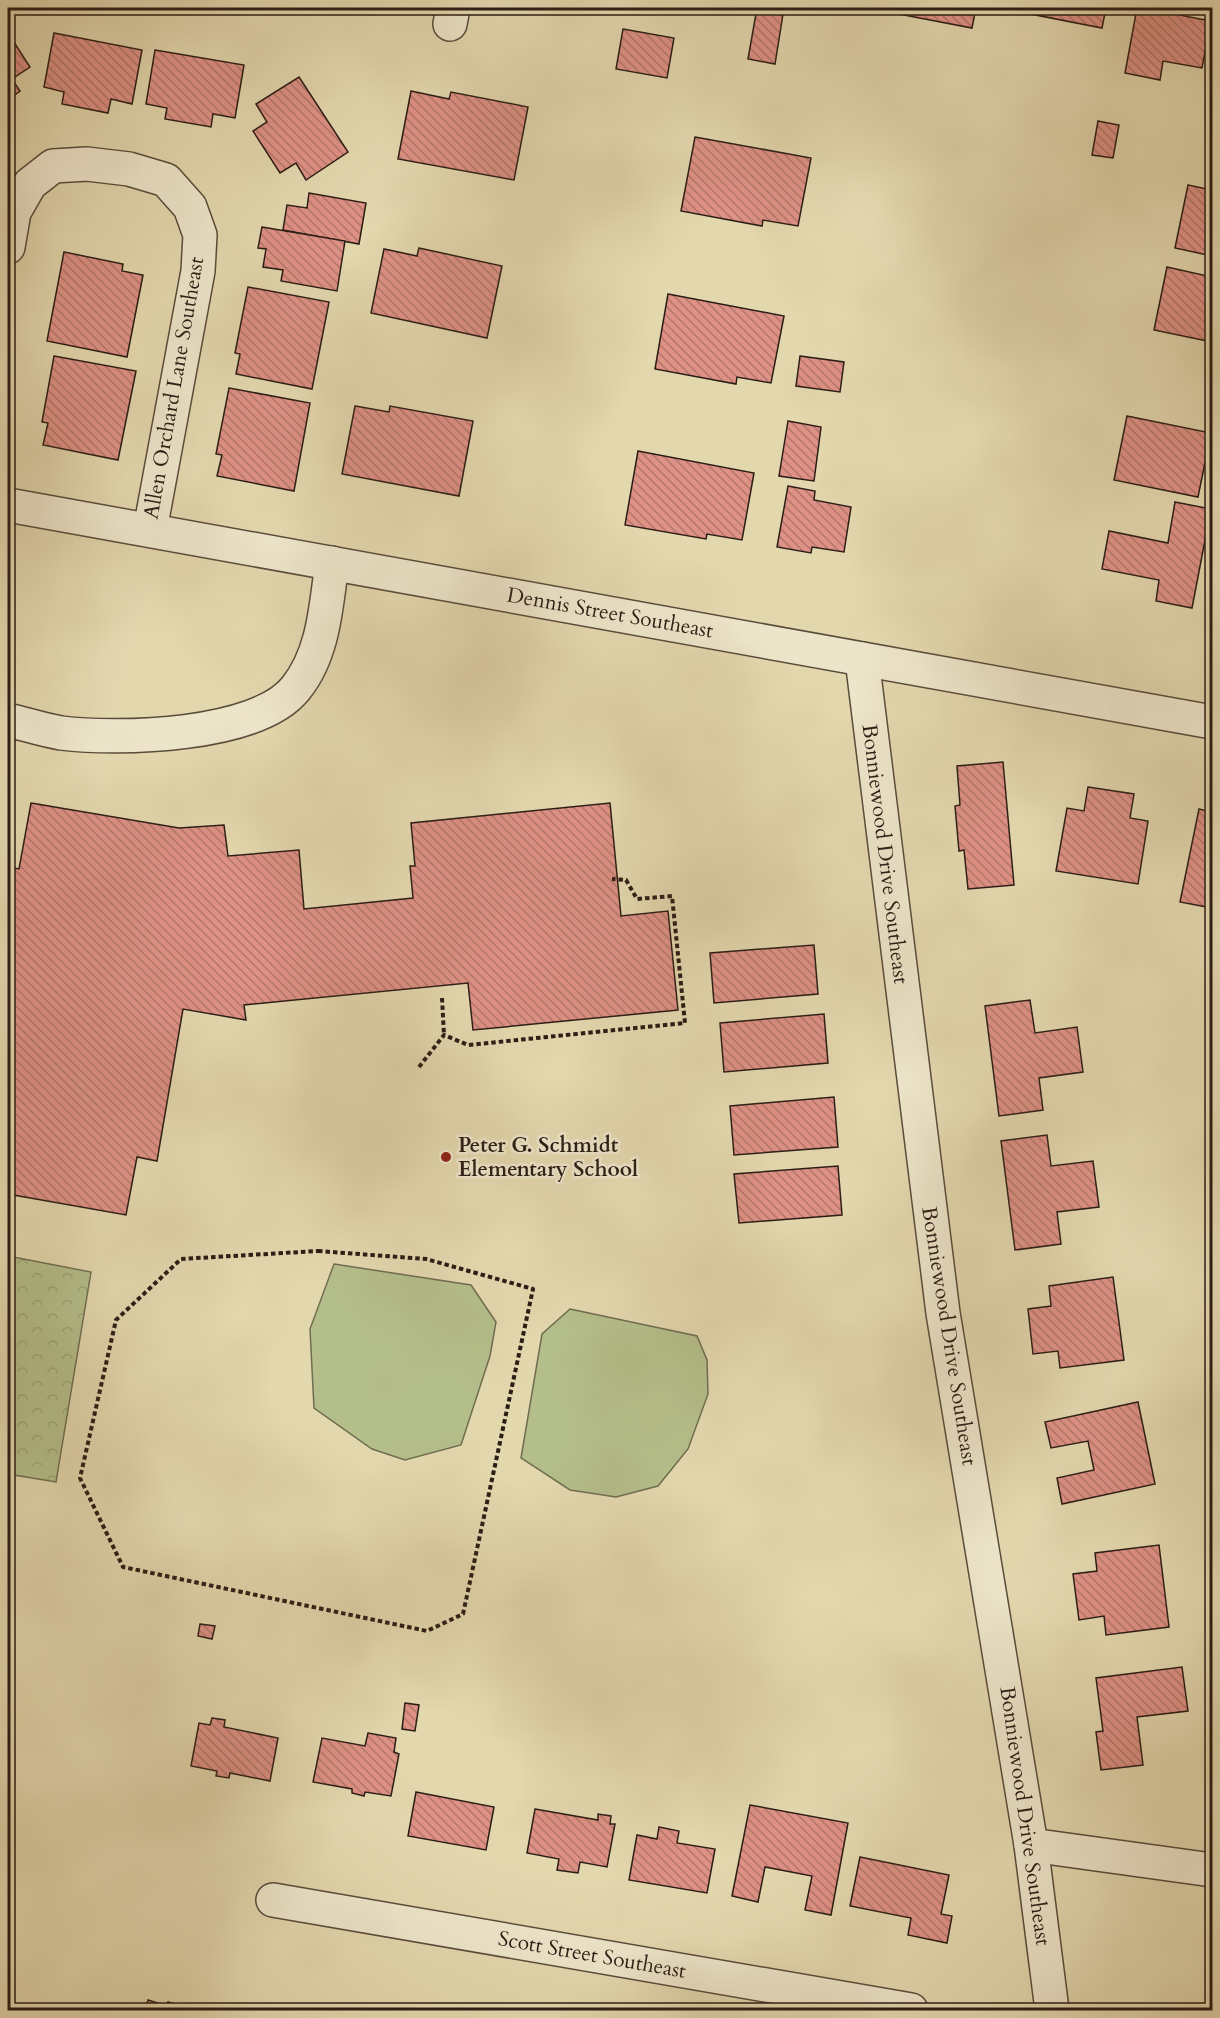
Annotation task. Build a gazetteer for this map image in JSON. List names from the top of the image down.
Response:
{
  "streets": {
    "street": [
      "Allen Orchard Lane Southeast",
      "Dennis Street Southeast",
      "Bonniewood Drive Southeast",
      "Scott Street Southeast"
    ]
  },
  "crossings": [
    ["Allen Orchard Lane Southeast", "Dennis Street Southeast"],
    ["Dennis Street Southeast", "Bonniewood Drive Southeast"]
  ],
  "places": ["Peter G. Schmidt Elementary School"]
}
